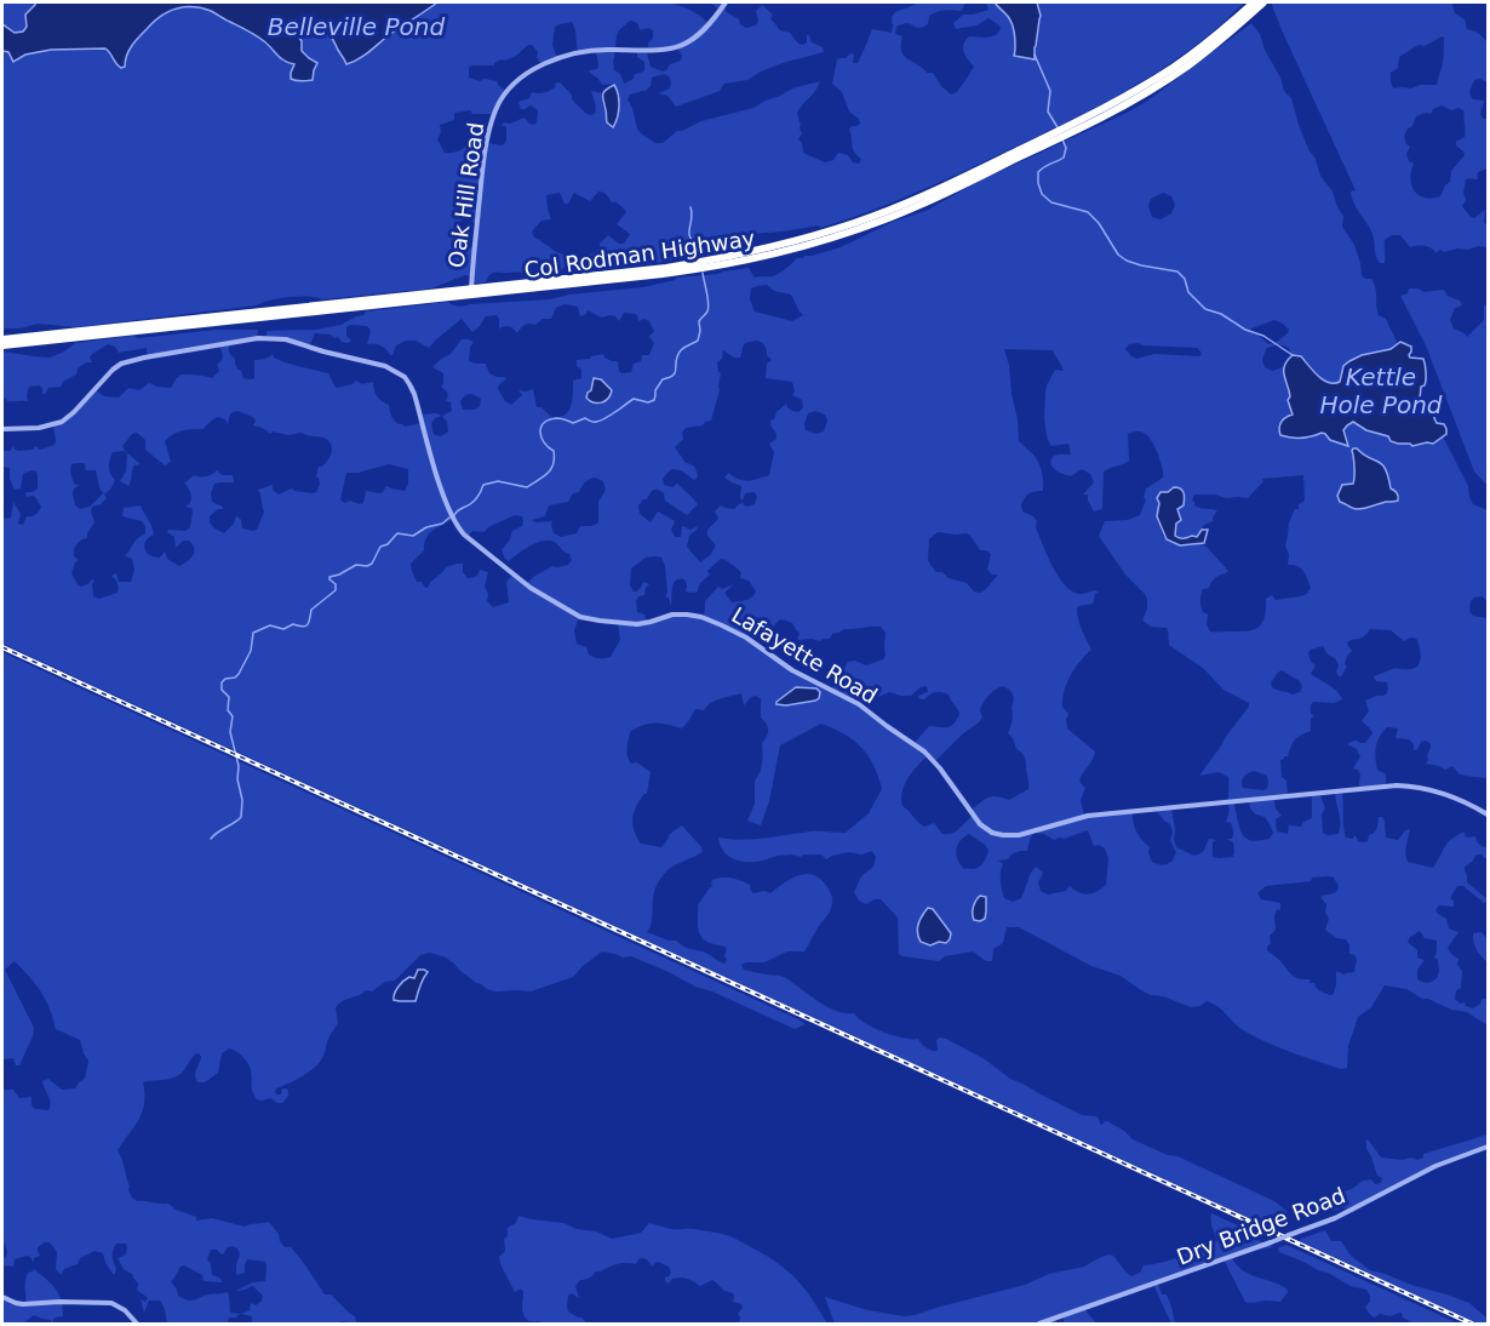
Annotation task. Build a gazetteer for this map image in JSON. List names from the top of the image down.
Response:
{
  "streets": {
    "highway": ["Col Rodman Highway"],
    "street": ["Oak Hill Road", "Lafayette Road", "Dry Bridge Road"]
  },
  "crossings": [
    ["Oak Hill Road", "Col Rodman Highway"]
  ],
  "water": ["Belleville Pond", "Kettle Hole Pond"]
}
